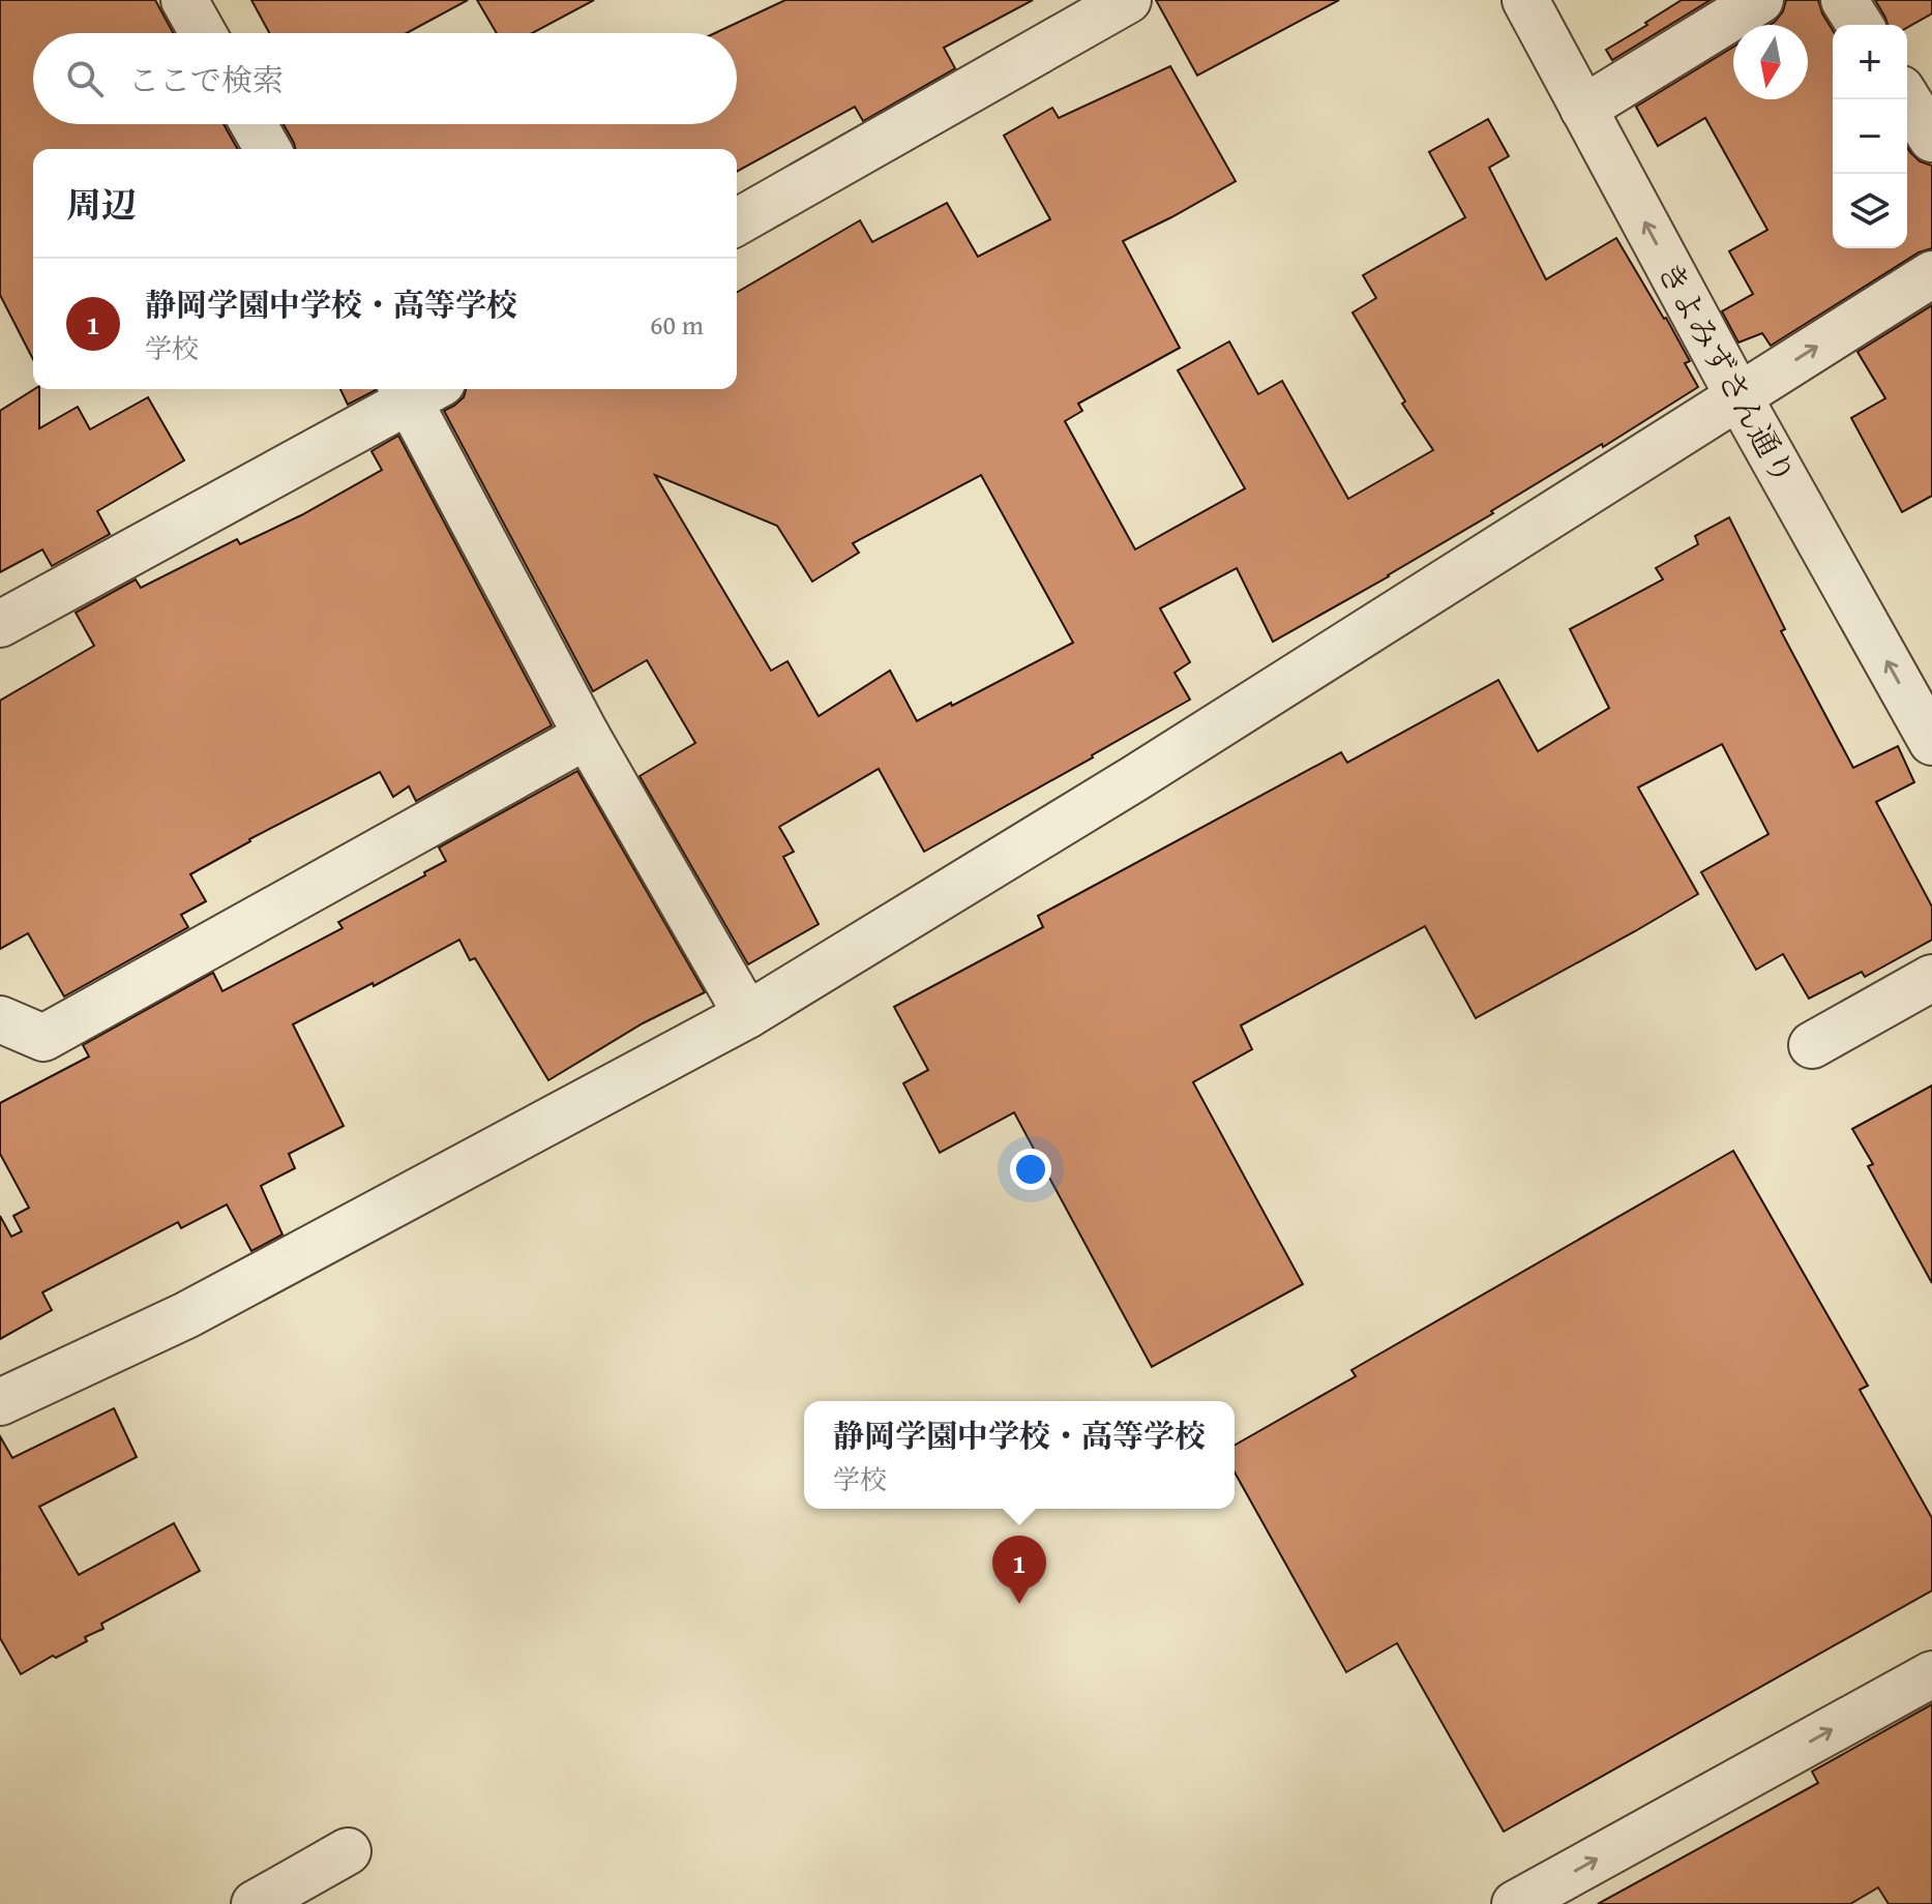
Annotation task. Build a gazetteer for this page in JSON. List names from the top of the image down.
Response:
{
  "streets": {
    "street": ["きよみずさん通り"]
  },
  "one_way": ["きよみずさん通り"],
  "north": "bottom",
  "page": {
    "map_buttons": ["+", "−"],
    "search": "ここで検索",
    "heading": "周辺",
    "list": [
      {
        "mark": "1",
        "name": "静岡学園中学校・高等学校",
        "note": "学校",
        "value": "60 m"
      }
    ],
    "popup": ["静岡学園中学校・高等学校", "学校"],
    "pins": "1"
  }
}
